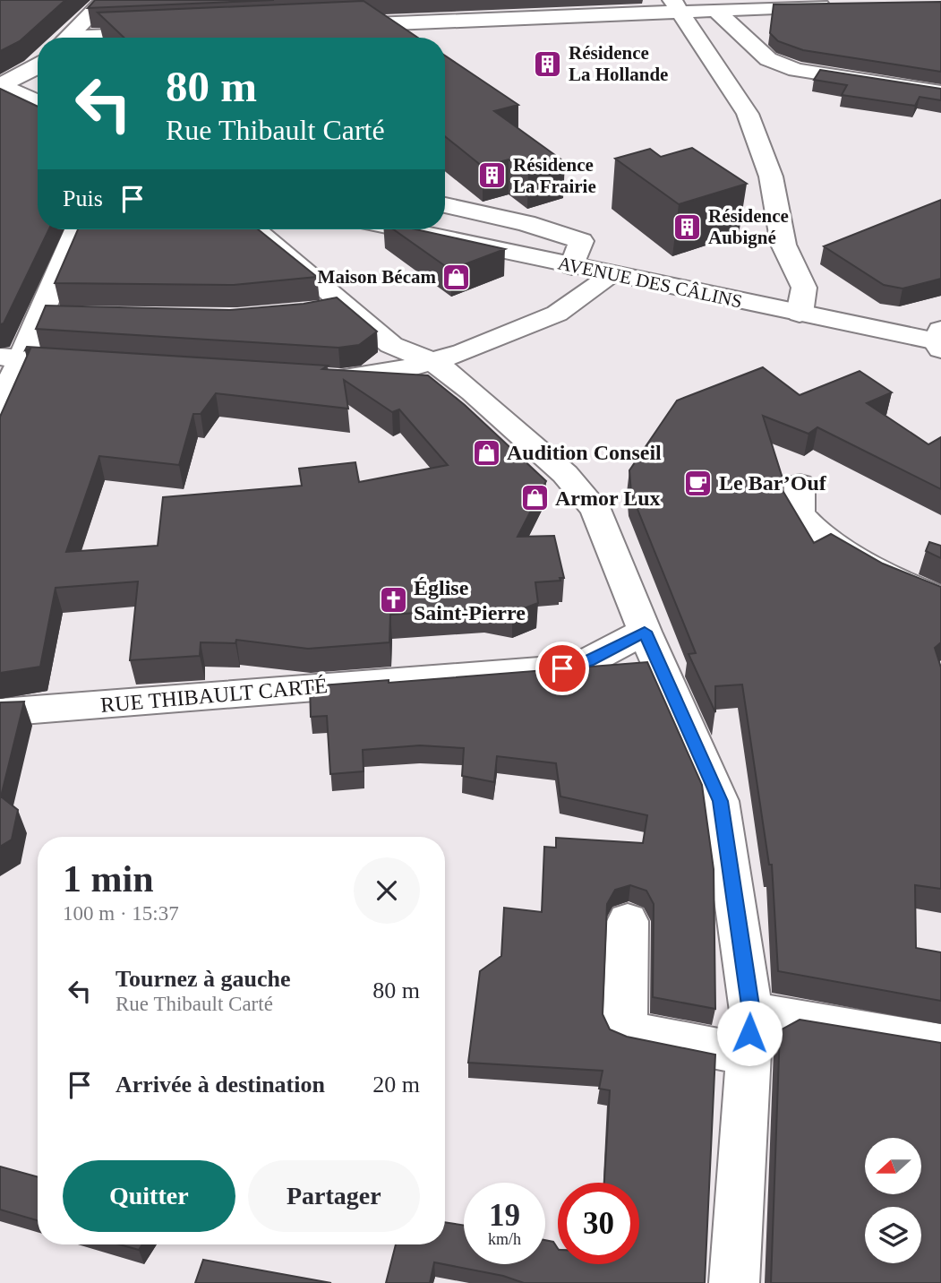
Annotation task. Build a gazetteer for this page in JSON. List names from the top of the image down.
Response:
{
  "streets": {
    "street": ["AVENUE DES CÂLINS", "RUE THIBAULT CARTÉ"]
  },
  "places": {
    "building": ["Résidence La Hollande", "Résidence La Frairie", "Résidence Aubigné"],
    "shop": ["Maison Bécam", "Audition Conseil", "Armor Lux"],
    "cafe": ["Le Bar’Ouf"],
    "church": ["Église Saint-Pierre"]
  },
  "north": "left",
  "page": {
    "turn": ["80 m", "Rue Thibault Carté"],
    "then": "Puis",
    "heading": ["1 min", "100 m · 15:37"],
    "list": [
      {
        "name": "Tournez à gauche",
        "note": "Rue Thibault Carté",
        "value": "80 m"
      },
      {
        "name": "Arrivée à destination",
        "value": "20 m"
      }
    ],
    "buttons": ["Quitter", "Partager"],
    "speed": "19 km/h",
    "limit": "30"
  }
}
